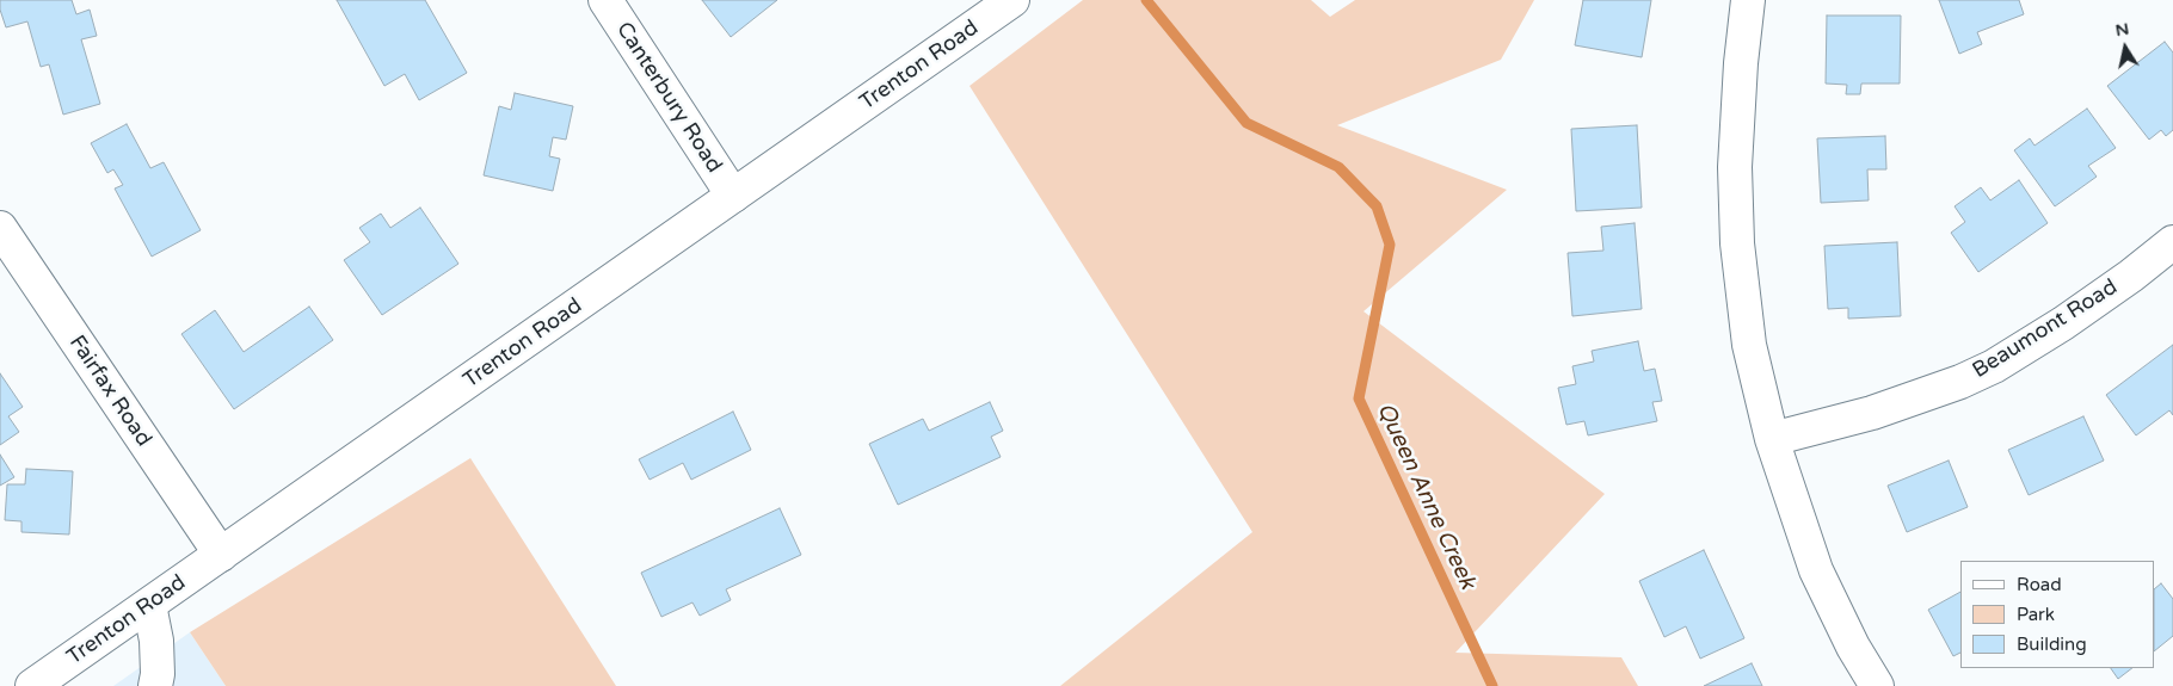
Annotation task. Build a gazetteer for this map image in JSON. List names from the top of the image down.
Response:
{
  "streets": {
    "street": [
      "Trenton Road",
      "Canterbury Road",
      "Beaumont Road",
      "Fairfax Road"
    ]
  },
  "crossings": [
    ["Trenton Road", "Canterbury Road"],
    ["Trenton Road", "Fairfax Road"]
  ],
  "water": ["Queen Anne Creek"],
  "legend": ["Road", "Park", "Building"],
  "north": "top"
}
